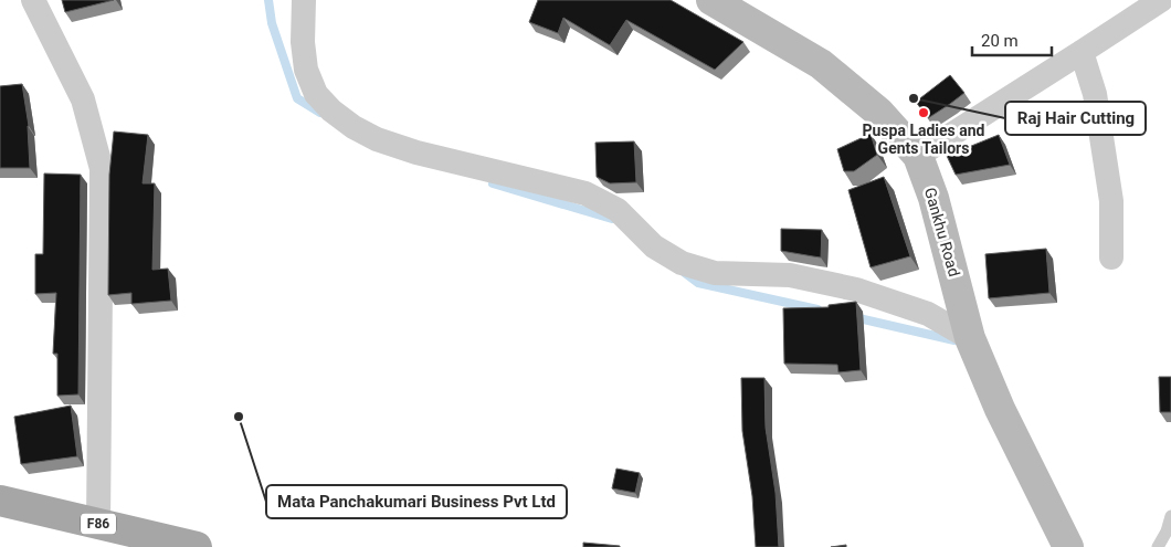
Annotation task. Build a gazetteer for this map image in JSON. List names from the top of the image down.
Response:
{
  "streets": {
    "main road": ["Gankhu Road", "F86"]
  },
  "places": ["Raj Hair Cutting", "Puspa Ladies and Gents Tailors", "Mata Panchakumari Business Pvt Ltd"],
  "scale_bar": "20 m"
}
